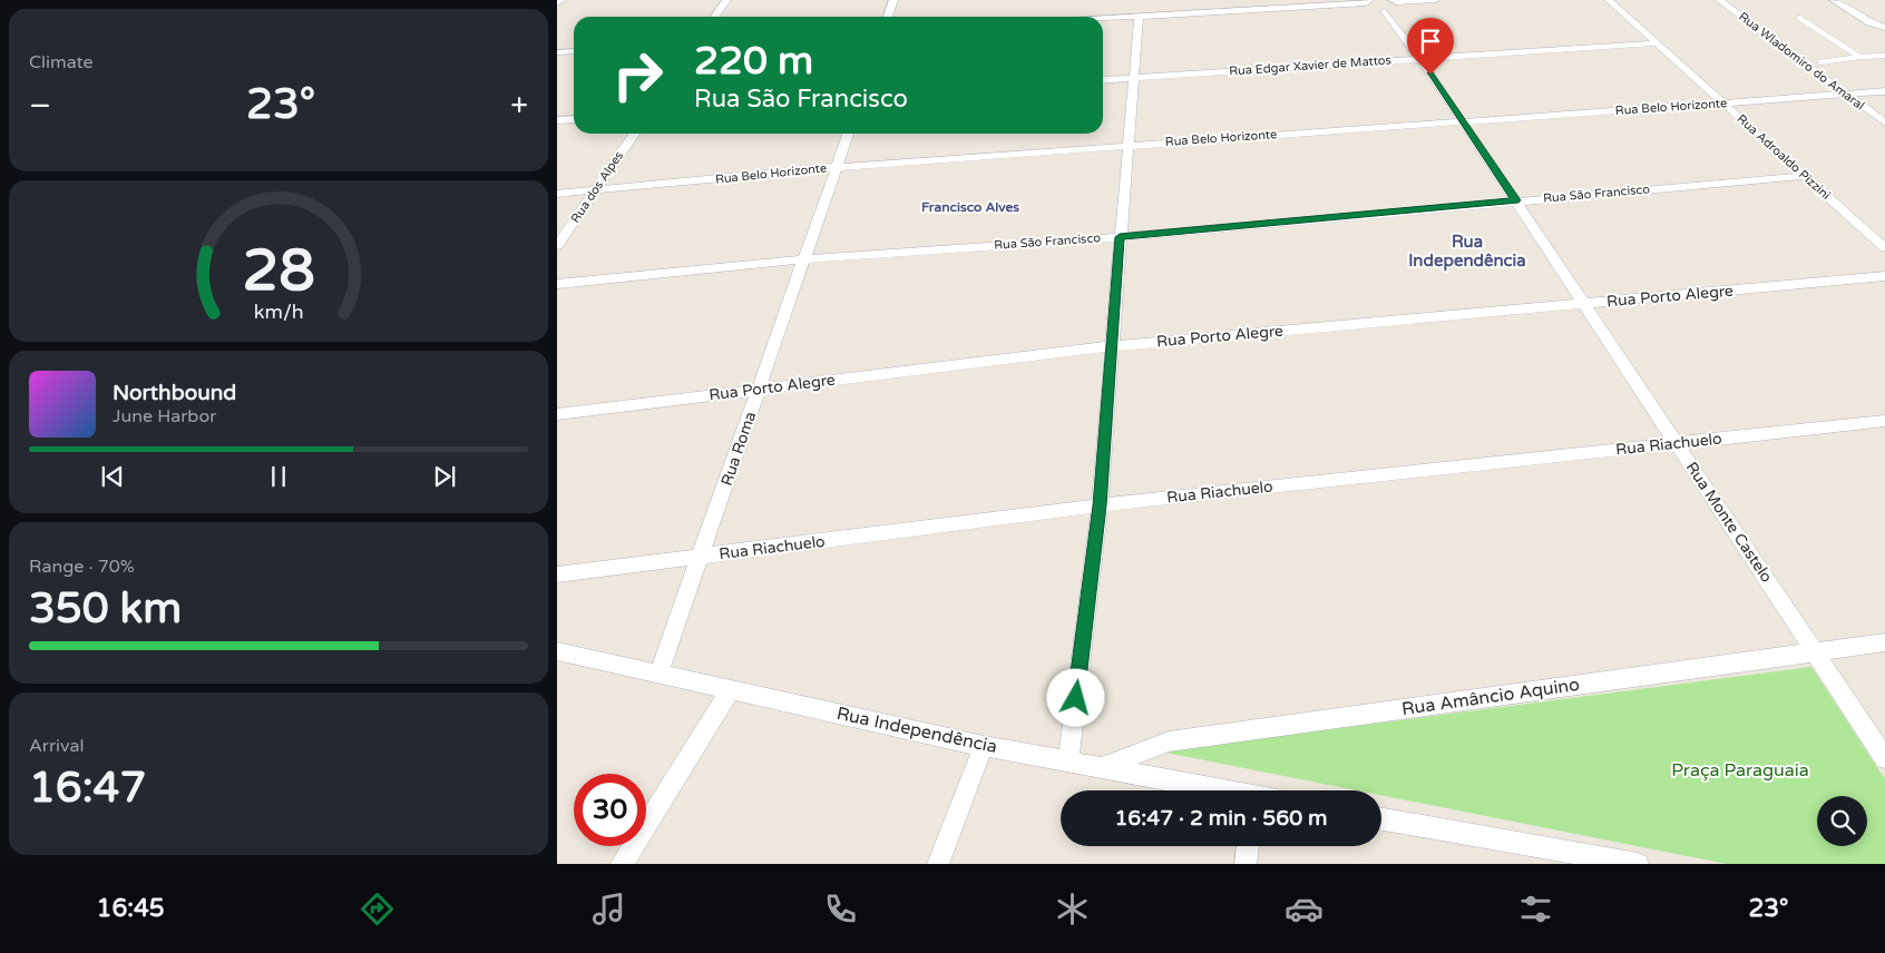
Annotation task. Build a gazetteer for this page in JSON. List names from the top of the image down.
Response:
{
  "streets": {
    "street": [
      "Rua Wladomiro do Amaral",
      "Rua Edgar Xavier de Mattos",
      "Rua Belo Horizonte",
      "Rua Adroaldo Pizzini",
      "Rua dos Alpes",
      "Rua São Francisco",
      "Rua Porto Alegre",
      "Rua Riachuelo",
      "Rua Roma",
      "Rua Monte Castelo",
      "Rua Amâncio Aquino",
      "Rua Independência"
    ]
  },
  "crossings": [
    ["Rua Wladomiro do Amaral", "Rua Belo Horizonte"],
    ["Rua Edgar Xavier de Mattos", "Rua Adroaldo Pizzini"],
    ["Rua Edgar Xavier de Mattos", "Rua Monte Castelo"],
    ["Rua Belo Horizonte", "Rua Adroaldo Pizzini"],
    ["Rua Belo Horizonte", "Rua dos Alpes"],
    ["Rua Belo Horizonte", "Rua Roma"],
    ["Rua Belo Horizonte", "Rua Monte Castelo"],
    ["Rua Adroaldo Pizzini", "Rua São Francisco"],
    ["Rua São Francisco", "Rua Roma"],
    ["Rua São Francisco", "Rua Monte Castelo"],
    ["Rua Porto Alegre", "Rua Roma"],
    ["Rua Porto Alegre", "Rua Monte Castelo"],
    ["Rua Riachuelo", "Rua Roma"],
    ["Rua Riachuelo", "Rua Monte Castelo"],
    ["Rua Roma", "Rua Independência"],
    ["Rua Monte Castelo", "Rua Amâncio Aquino"],
    ["Rua Amâncio Aquino", "Rua Independência"]
  ],
  "districts": ["Francisco Alves", "Rua Independência"],
  "parks": ["Praça Paraguaia"],
  "page": {
    "tile": [
      "Climate",
      ["Range · 70%", "350 km"],
      ["Arrival", "16:47"]
    ],
    "turn": ["220 m", "Rua São Francisco"],
    "heat": ["−", "23°", "+"],
    "song": ["Northbound", "June Harbor"],
    "limit": "30",
    "trip": "16:47 · 2 min · 560 m",
    "tabs": ["16:45", "23°"],
    "gauge": ["28", "km/h"]
  }
}
